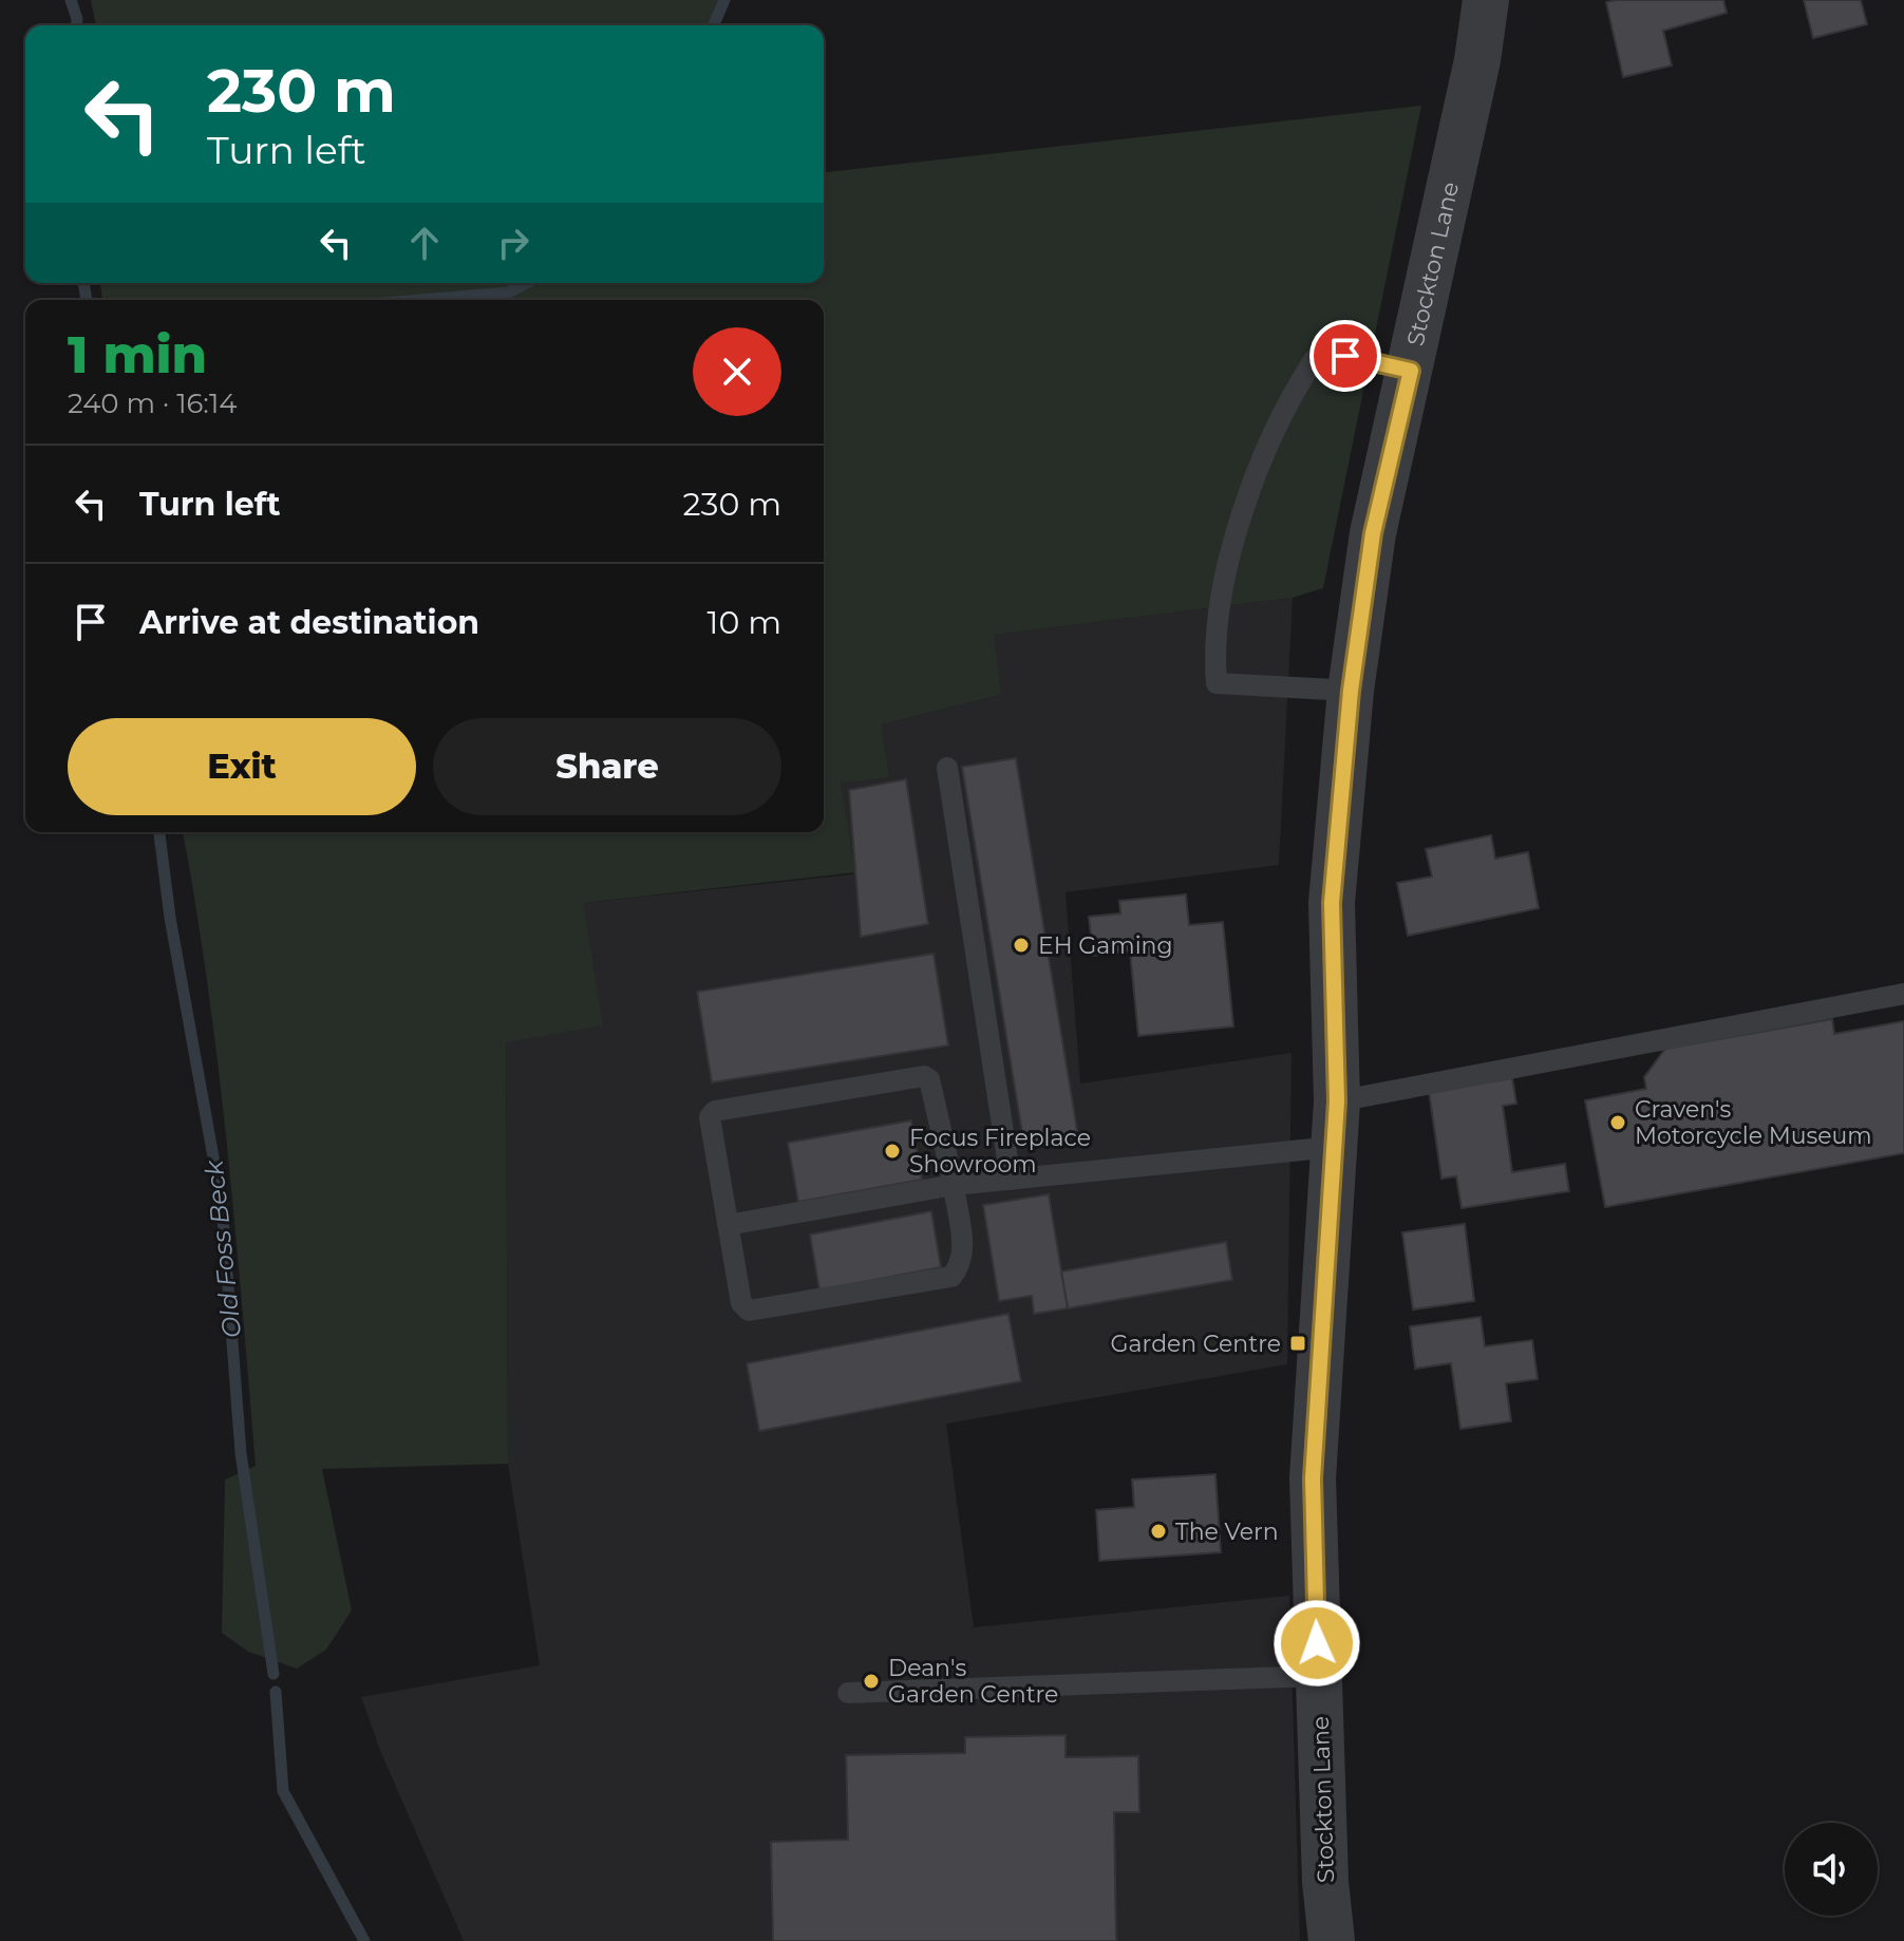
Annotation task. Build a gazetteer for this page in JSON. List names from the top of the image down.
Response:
{
  "streets": {
    "street": ["Stockton Lane"]
  },
  "water": ["Old Foss Beck"],
  "places": {
    "other": [
      "EH Gaming",
      "Craven's Motorcycle Museum",
      "Focus Fireplace Showroom",
      "The Vern",
      "Dean's Garden Centre"
    ],
    "transit": ["Garden Centre"]
  },
  "page": {
    "turn": ["230 m", "Turn left"],
    "heading": ["1 min", "240 m · 16:14"],
    "list": [
      {
        "name": "Turn left",
        "value": "230 m"
      },
      {
        "name": "Arrive at destination",
        "value": "10 m"
      }
    ],
    "buttons": ["Exit", "Share"]
  }
}
